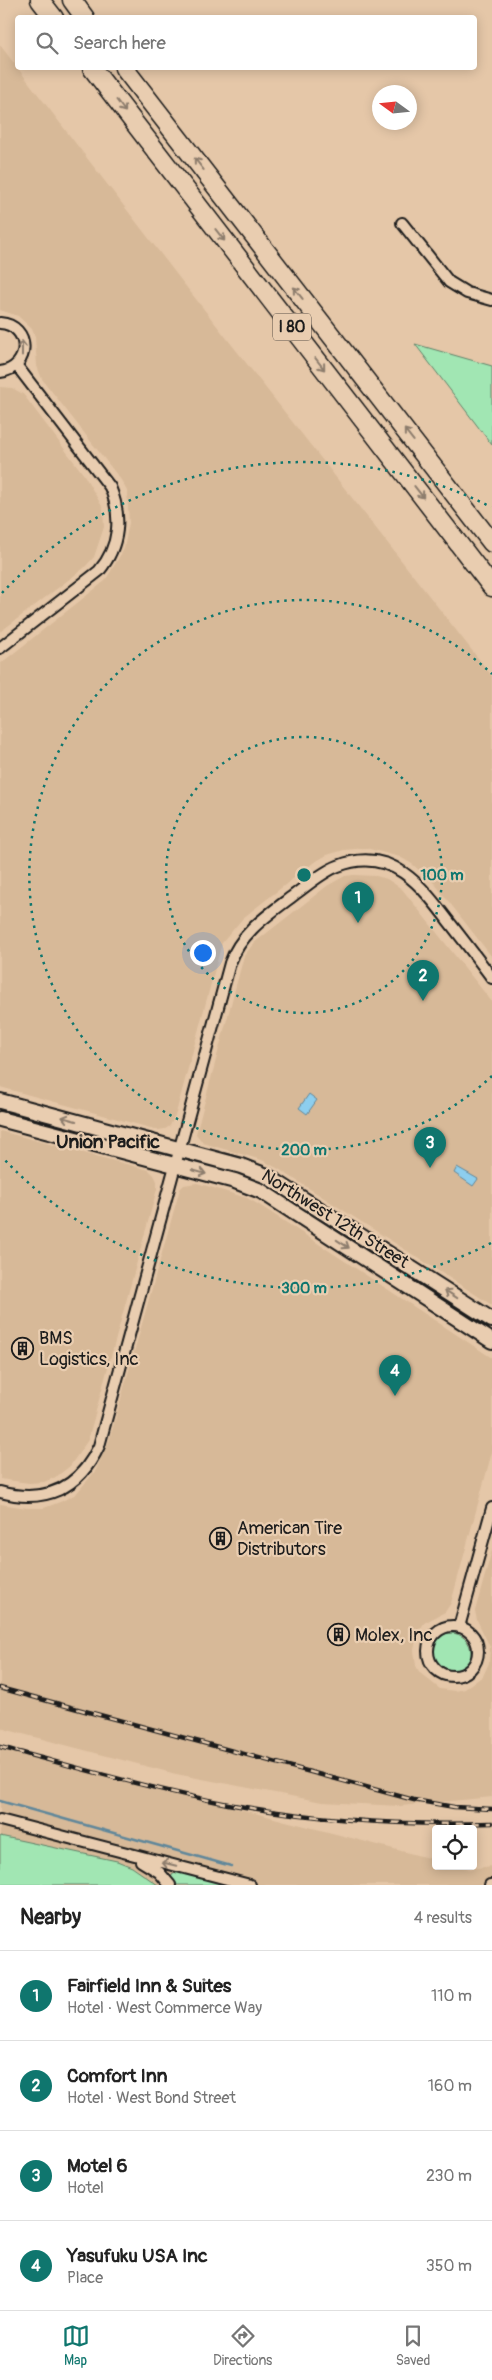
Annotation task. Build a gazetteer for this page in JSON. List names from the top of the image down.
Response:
{
  "streets": {
    "highway": ["I 80"],
    "main road": ["Northwest 12th Street"]
  },
  "districts": ["Union Pacific"],
  "places": {
    "building": ["BMS Logistics, Inc", "American Tire Distributors", "Molex, Inc"]
  },
  "north": "left",
  "page": {
    "search": "Search here",
    "pins": [
      "1",
      "2",
      "3",
      "4"
    ],
    "heading": ["Nearby", "4 results"],
    "list": [
      {
        "mark": "1",
        "name": "Fairfield Inn & Suites",
        "note": "Hotel · West Commerce Way",
        "value": "110 m"
      },
      {
        "mark": "2",
        "name": "Comfort Inn",
        "note": "Hotel · West Bond Street",
        "value": "160 m"
      },
      {
        "mark": "3",
        "name": "Motel 6",
        "note": "Hotel",
        "value": "230 m"
      },
      {
        "mark": "4",
        "name": "Yasufuku USA Inc",
        "note": "Place",
        "value": "350 m"
      }
    ],
    "nav": ["Map", "Directions", "Saved"]
  },
  "rings": ["100 m", "200 m", "300 m"]
}
